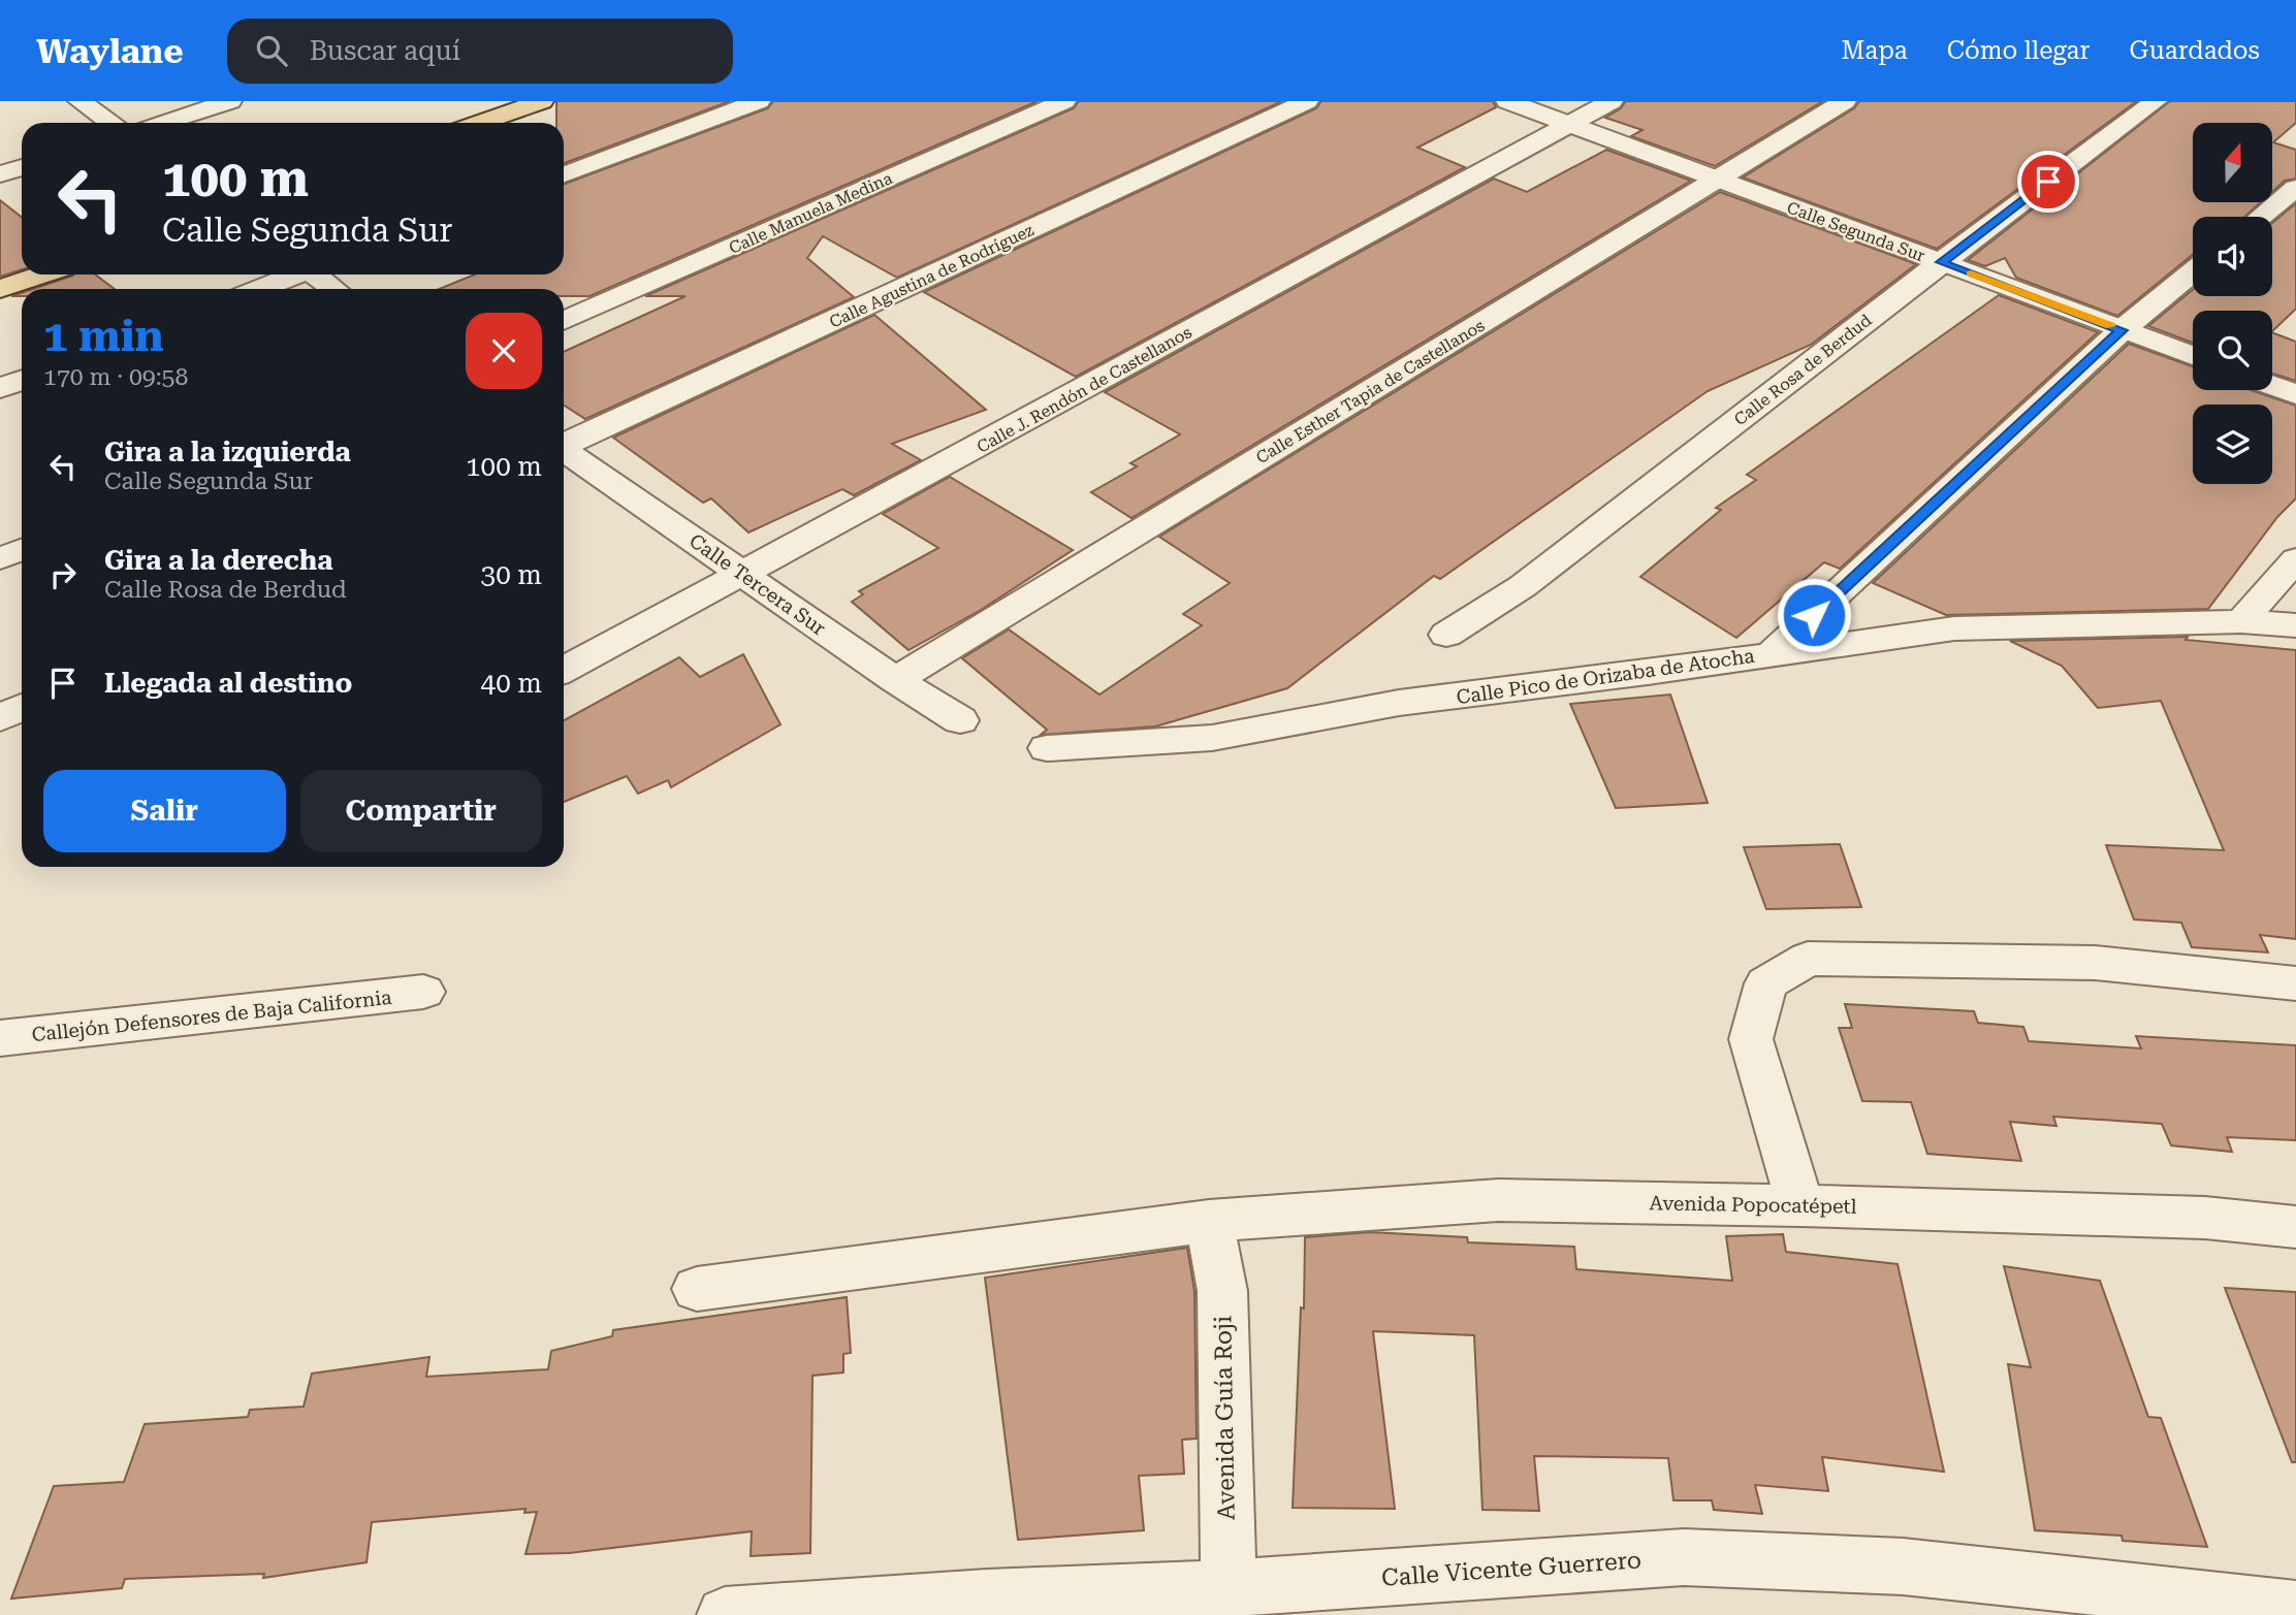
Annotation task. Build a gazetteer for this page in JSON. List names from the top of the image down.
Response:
{
  "streets": {
    "street": [
      "Calle Manuela Medina",
      "Calle Segunda Sur",
      "Calle Agustina de Rodríguez",
      "Calle Rosa de Berdud",
      "Calle J. Rendón de Castellanos",
      "Calle Esther Tapia de Castellanos",
      "Calle Tercera Sur",
      "Calle Pico de Orizaba de Atocha",
      "Callejón Defensores de Baja California",
      "Avenida Popocatépetl",
      "Avenida Guía Roji",
      "Calle Vicente Guerrero"
    ]
  },
  "crossings": [
    ["Calle Segunda Sur", "Calle Rosa de Berdud"],
    ["Calle Segunda Sur", "Calle J. Rendón de Castellanos"],
    ["Calle Segunda Sur", "Calle Esther Tapia de Castellanos"],
    ["Calle J. Rendón de Castellanos", "Calle Tercera Sur"],
    ["Calle Esther Tapia de Castellanos", "Calle Tercera Sur"],
    ["Avenida Popocatépetl", "Avenida Guía Roji"],
    ["Avenida Guía Roji", "Calle Vicente Guerrero"]
  ],
  "north": "top",
  "page": {
    "header": "Waylane",
    "search": "Buscar aquí",
    "nav": ["Mapa", "Cómo llegar", "Guardados"],
    "turn": ["100 m", "Calle Segunda Sur"],
    "heading": ["1 min", "170 m · 09:58"],
    "list": [
      {
        "name": "Gira a la izquierda",
        "note": "Calle Segunda Sur",
        "value": "100 m"
      },
      {
        "name": "Gira a la derecha",
        "note": "Calle Rosa de Berdud",
        "value": "30 m"
      },
      {
        "name": "Llegada al destino",
        "value": "40 m"
      }
    ],
    "buttons": ["Salir", "Compartir"]
  }
}
